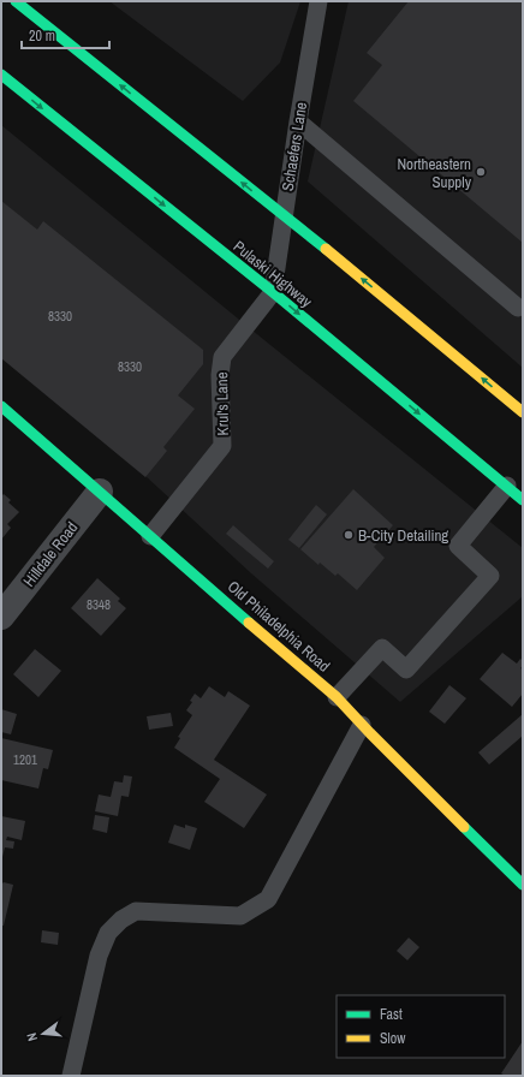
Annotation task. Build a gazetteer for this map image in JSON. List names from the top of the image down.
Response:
{
  "streets": {
    "main road": ["Pulaski Highway", "Old Philadelphia Road"],
    "street": ["Hilldale Road"],
    "lane": ["Schaefers Lane", "Krul's Lane"]
  },
  "crossings": [
    ["Schaefers Lane", "Pulaski Highway"],
    ["Schaefers Lane", "Krul's Lane"],
    ["Pulaski Highway", "Krul's Lane"],
    ["Krul's Lane", "Old Philadelphia Road"],
    ["Hilldale Road", "Old Philadelphia Road"]
  ],
  "places": ["Northeastern Supply", "B-City Detailing"],
  "house_numbers": [
    "8330",
    "8330",
    "8348",
    "1201"
  ],
  "legend": ["Fast", "Slow"],
  "scale_bar": "20 m",
  "north": "left"
}
